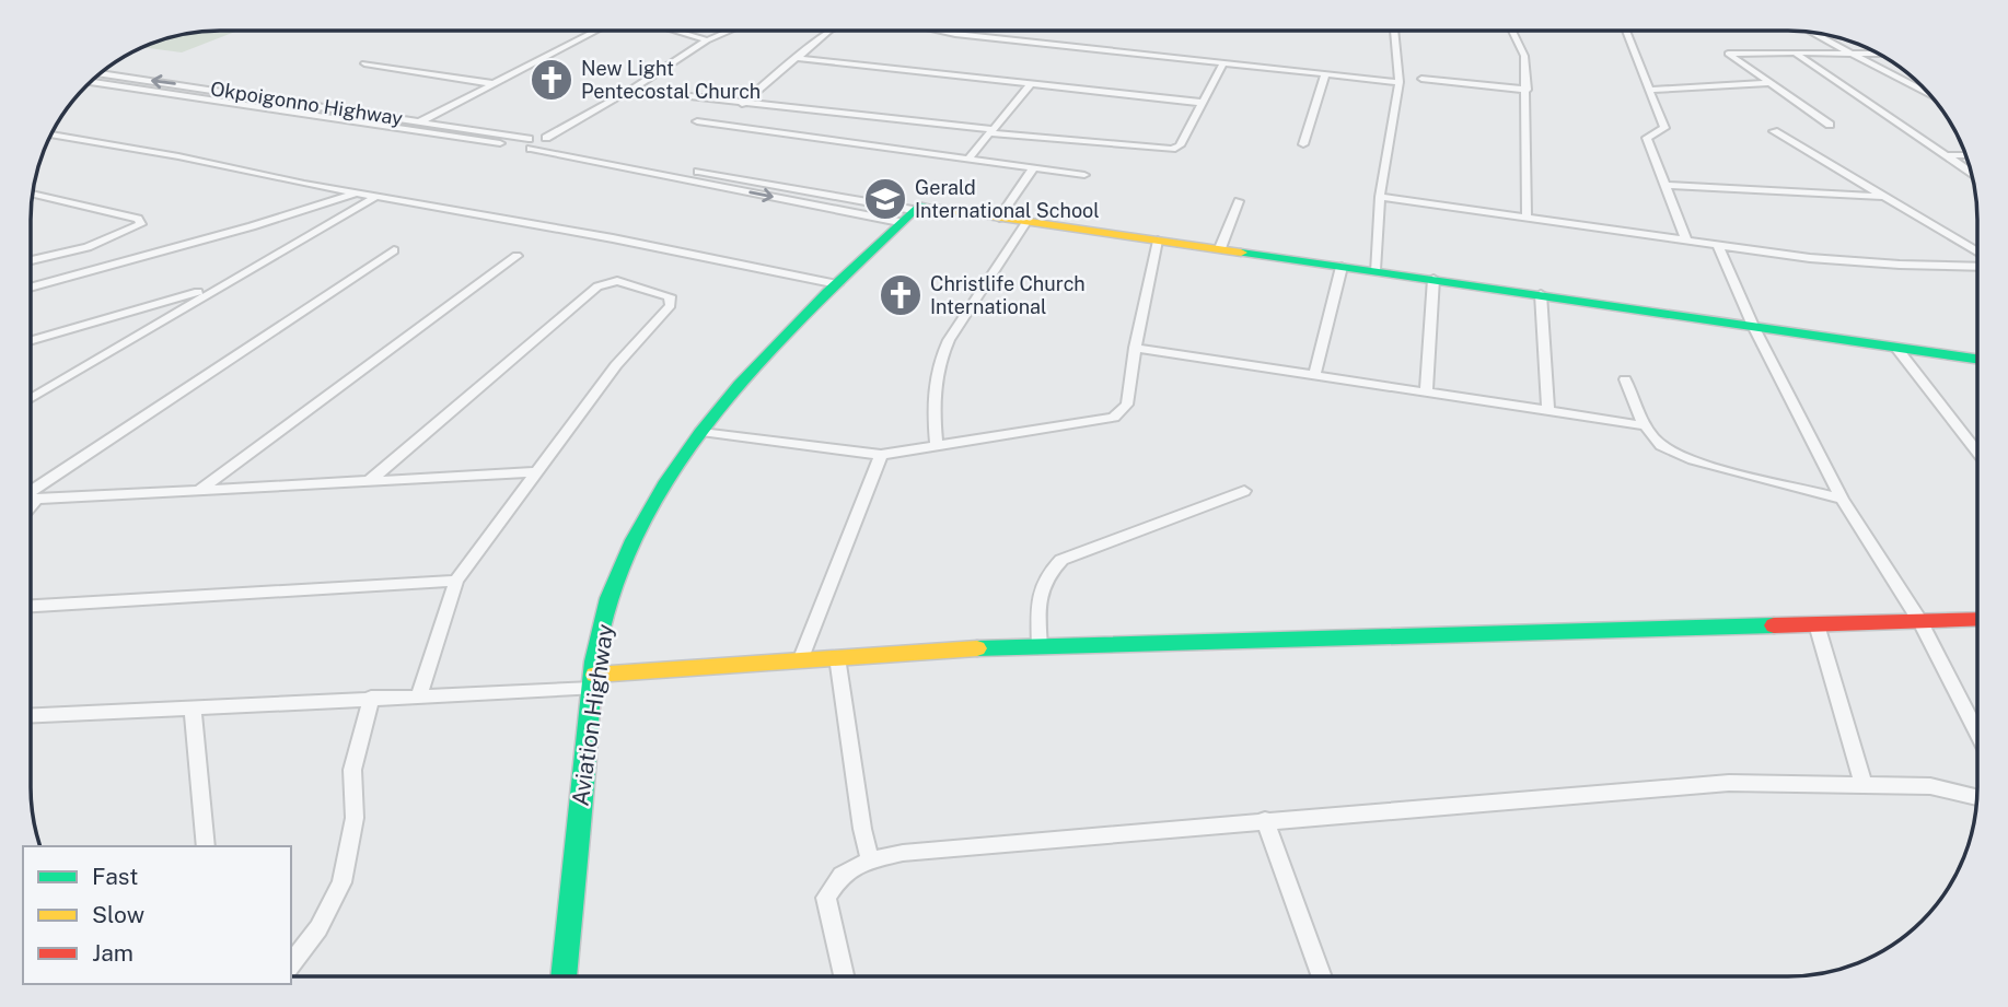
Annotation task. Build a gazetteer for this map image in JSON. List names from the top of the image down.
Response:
{
  "streets": {
    "street": ["Okpoigonno Highway", "Aviation Highway"]
  },
  "places": {
    "church": ["New Light Pentecostal Church", "Christlife Church International"],
    "school or university": ["Gerald International School"]
  },
  "legend": ["Fast", "Slow", "Jam"]
}
